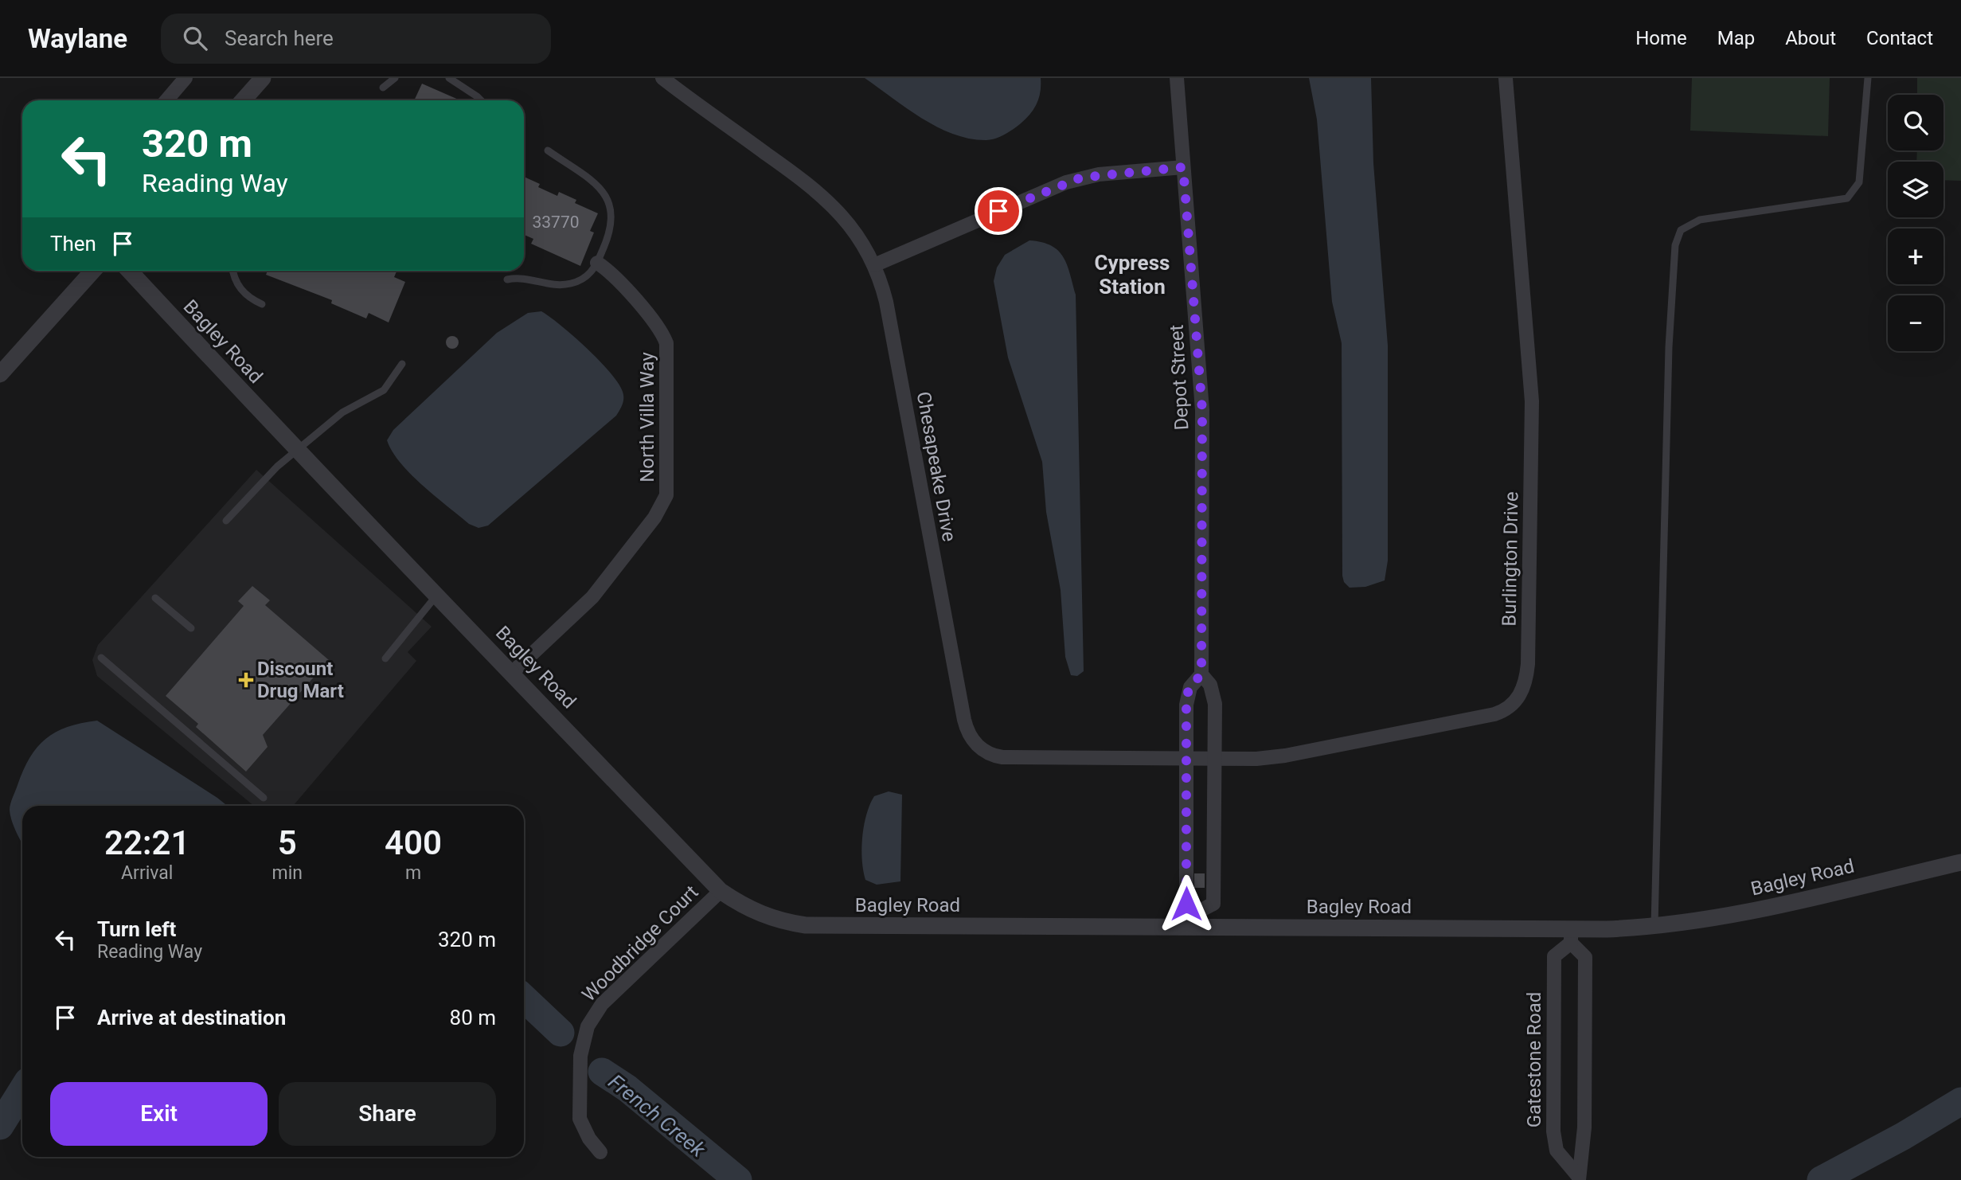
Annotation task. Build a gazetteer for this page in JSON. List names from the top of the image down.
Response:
{
  "streets": {
    "street": [
      "Bagley Road",
      "Depot Street",
      "North Villa Way",
      "Chesapeake Drive",
      "Burlington Drive",
      "Woodbridge Court",
      "Gatestone Road"
    ]
  },
  "crossings": [
    ["Bagley Road", "Depot Street"],
    ["Bagley Road", "North Villa Way"],
    ["Bagley Road", "Woodbridge Court"],
    ["Bagley Road", "Gatestone Road"],
    ["Depot Street", "Burlington Drive"],
    ["Chesapeake Drive", "Burlington Drive"]
  ],
  "districts": ["Cypress Station"],
  "water": ["French Creek"],
  "places": {
    "health": ["Discount Drug Mart"]
  },
  "house_numbers": ["33770"],
  "page": {
    "header": "Waylane",
    "search": "Search here",
    "nav": [
      "Home",
      "Map",
      "About",
      "Contact"
    ],
    "map_buttons": ["+", "−"],
    "turn": ["320 m", "Reading Way"],
    "then": "Then",
    "eta": [
      "22:21",
      "Arrival",
      "5",
      "min",
      "400",
      "m"
    ],
    "list": [
      {
        "name": "Turn left",
        "note": "Reading Way",
        "value": "320 m"
      },
      {
        "name": "Arrive at destination",
        "value": "80 m"
      }
    ],
    "buttons": ["Exit", "Share"]
  }
}
